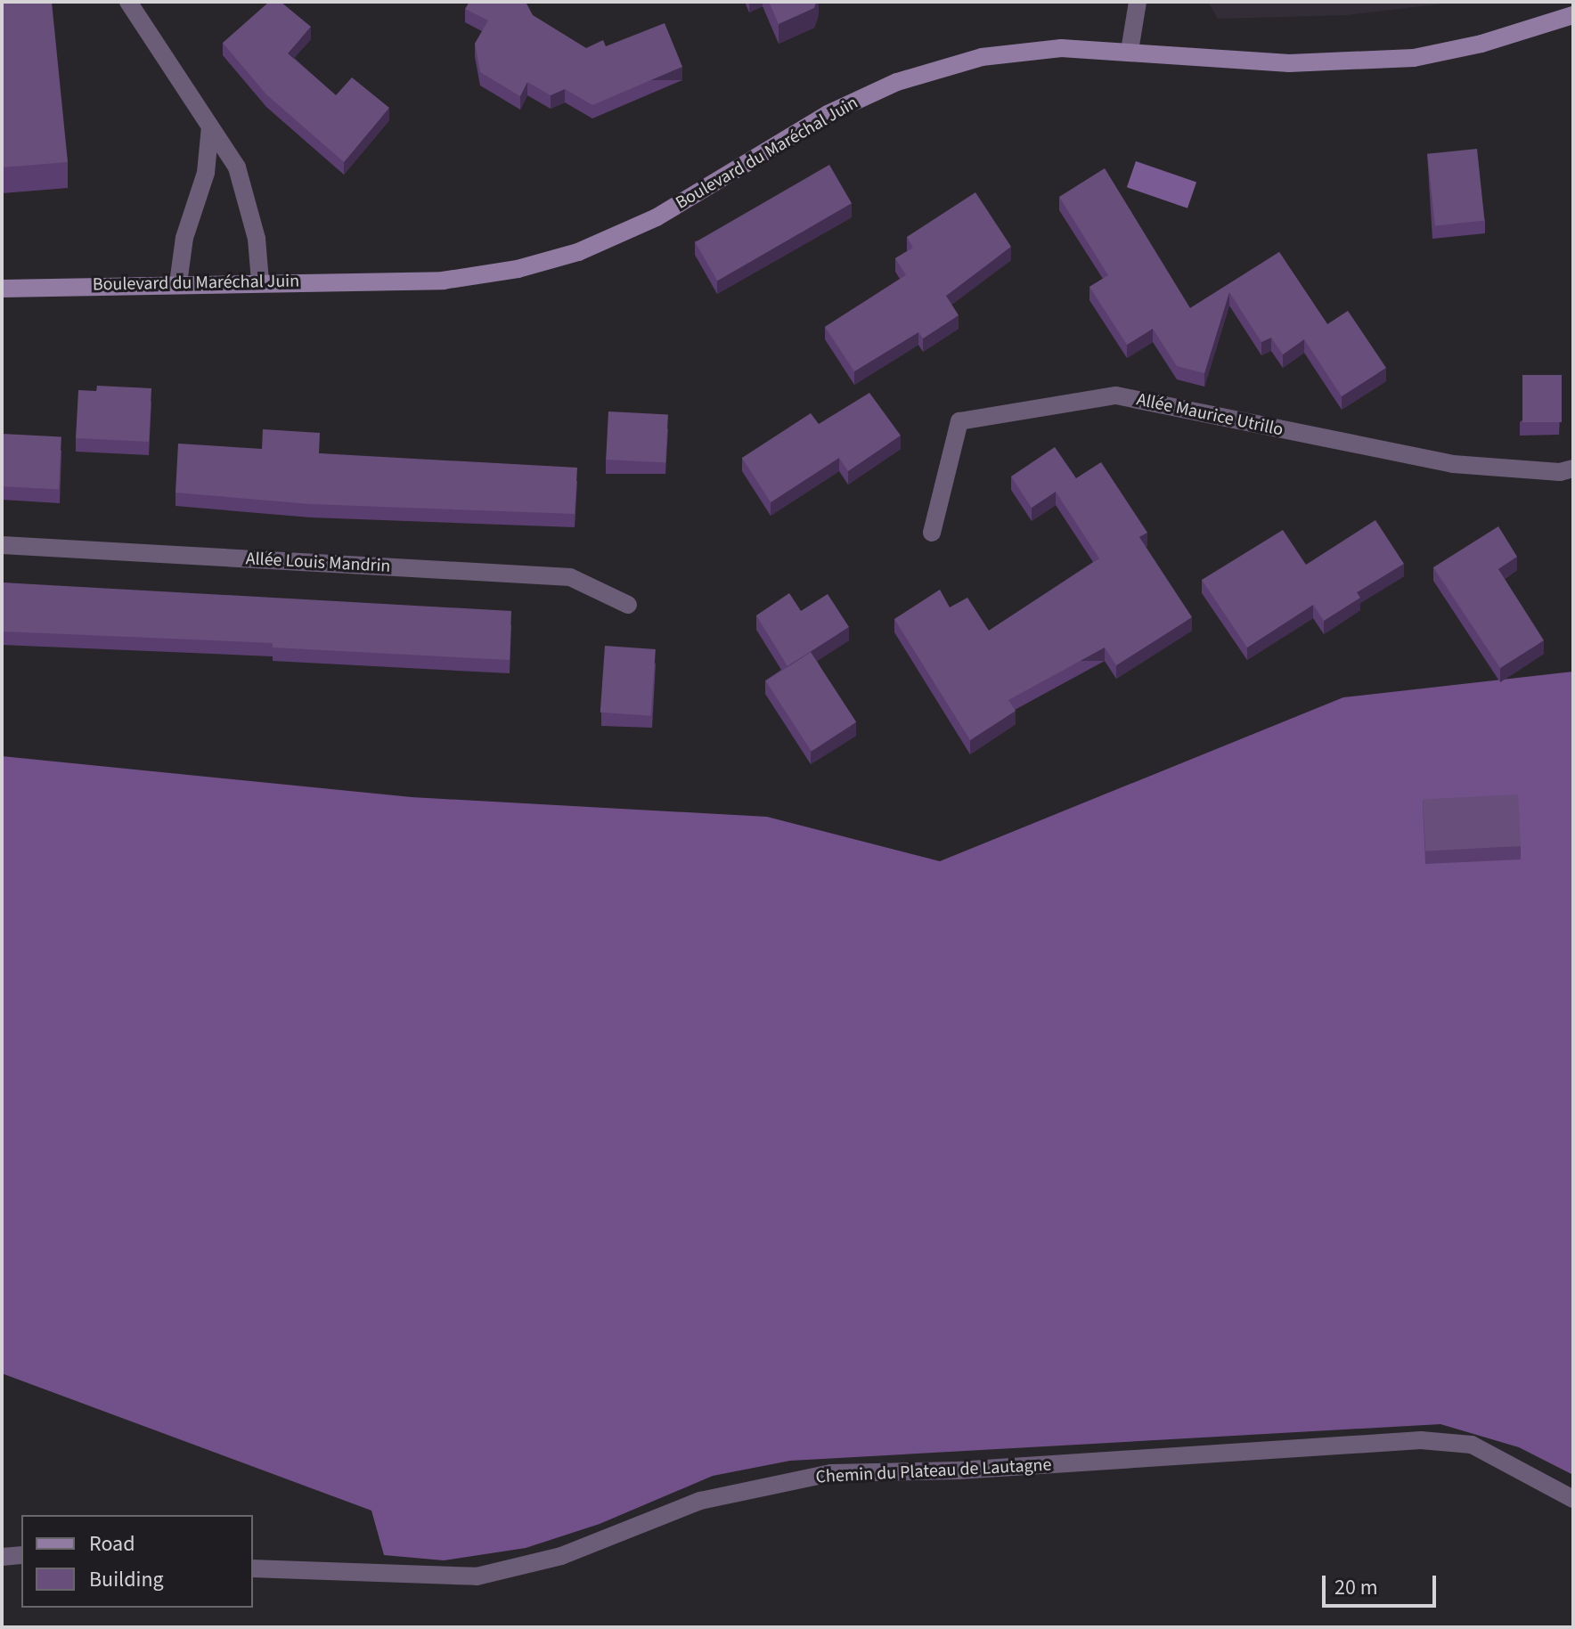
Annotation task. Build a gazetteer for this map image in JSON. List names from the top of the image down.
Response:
{
  "streets": {
    "main road": ["Boulevard du Maréchal Juin"],
    "street": ["Allée Maurice Utrillo", "Allée Louis Mandrin", "Chemin du Plateau de Lautagne"]
  },
  "legend": ["Road", "Building"],
  "scale_bar": "20 m"
}
